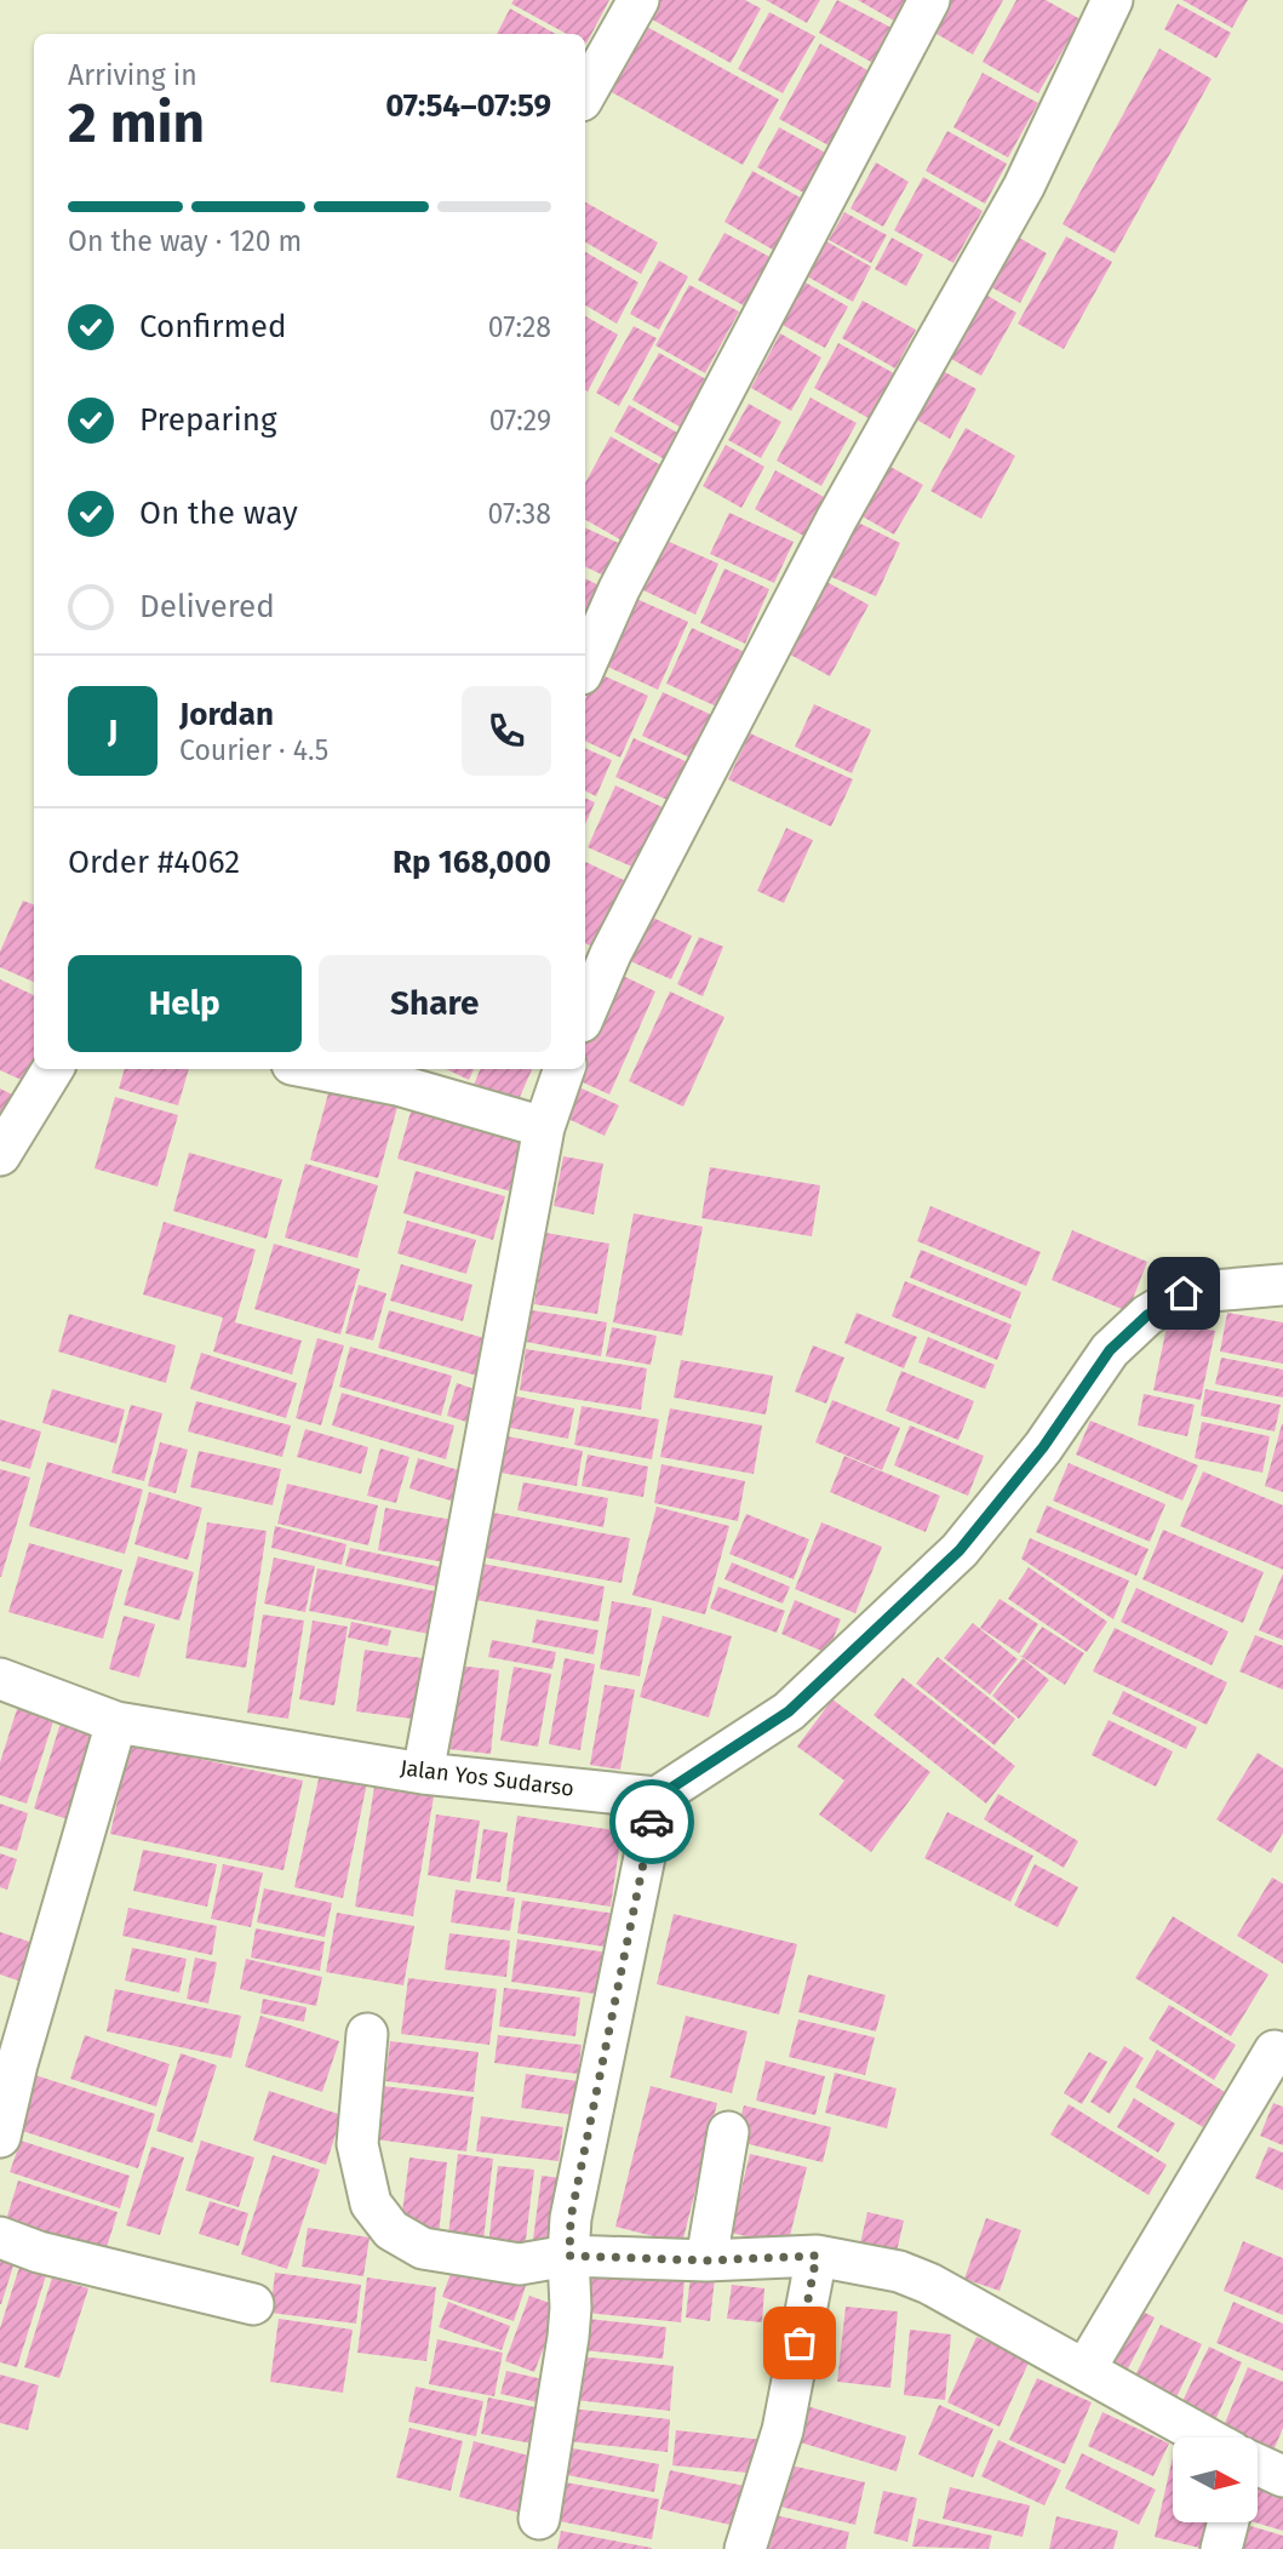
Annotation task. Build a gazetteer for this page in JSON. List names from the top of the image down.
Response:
{
  "streets": {
    "street": ["Jalan Yos Sudarso"]
  },
  "north": "right",
  "page": {
    "heading": ["2 min", "Arriving in", "07:54–07:59"],
    "panel": [
      "Jordan",
      "Courier · 4.5",
      "Order #4062",
      "Rp 168,000"
    ],
    "bar": "On the way · 120 m",
    "list": [
      ["Confirmed", "07:28"],
      ["Preparing", "07:29"],
      ["On the way", "07:38"],
      "Delivered"
    ],
    "round": "J",
    "buttons": ["Help", "Share"]
  }
}
